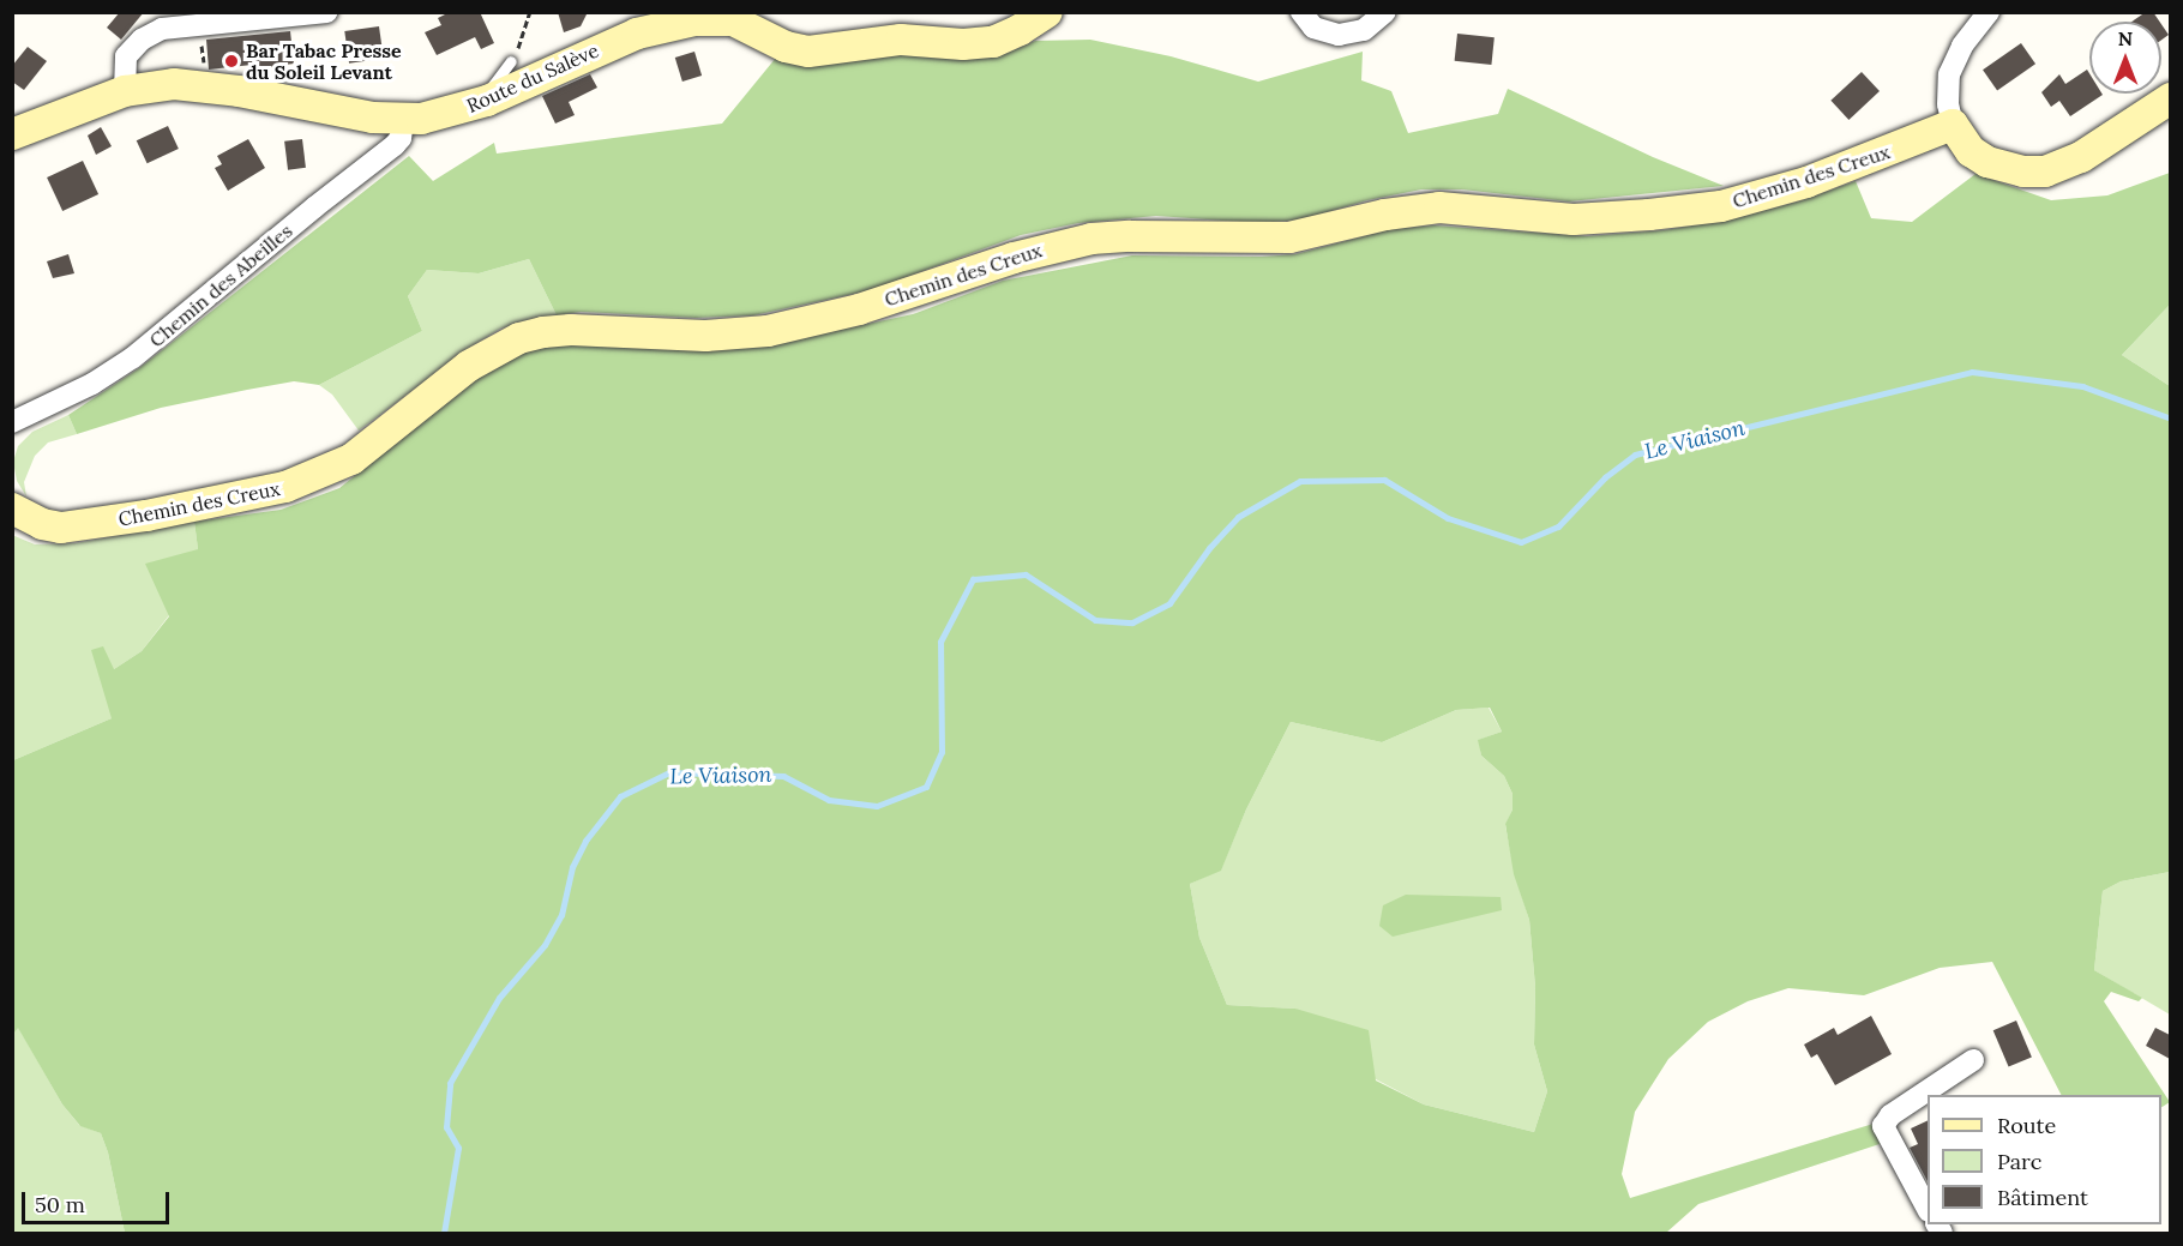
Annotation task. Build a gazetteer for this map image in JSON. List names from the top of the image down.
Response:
{
  "streets": {
    "street": ["Route du Salève", "Chemin des Creux", "Chemin des Abeilles"]
  },
  "crossings": [
    ["Route du Salève", "Chemin des Abeilles"]
  ],
  "water": ["Le Viaison"],
  "places": ["Bar Tabac Presse du Soleil Levant"],
  "legend": ["Route", "Parc", "Bâtiment"],
  "scale_bar": "50 m",
  "north": "top"
}
